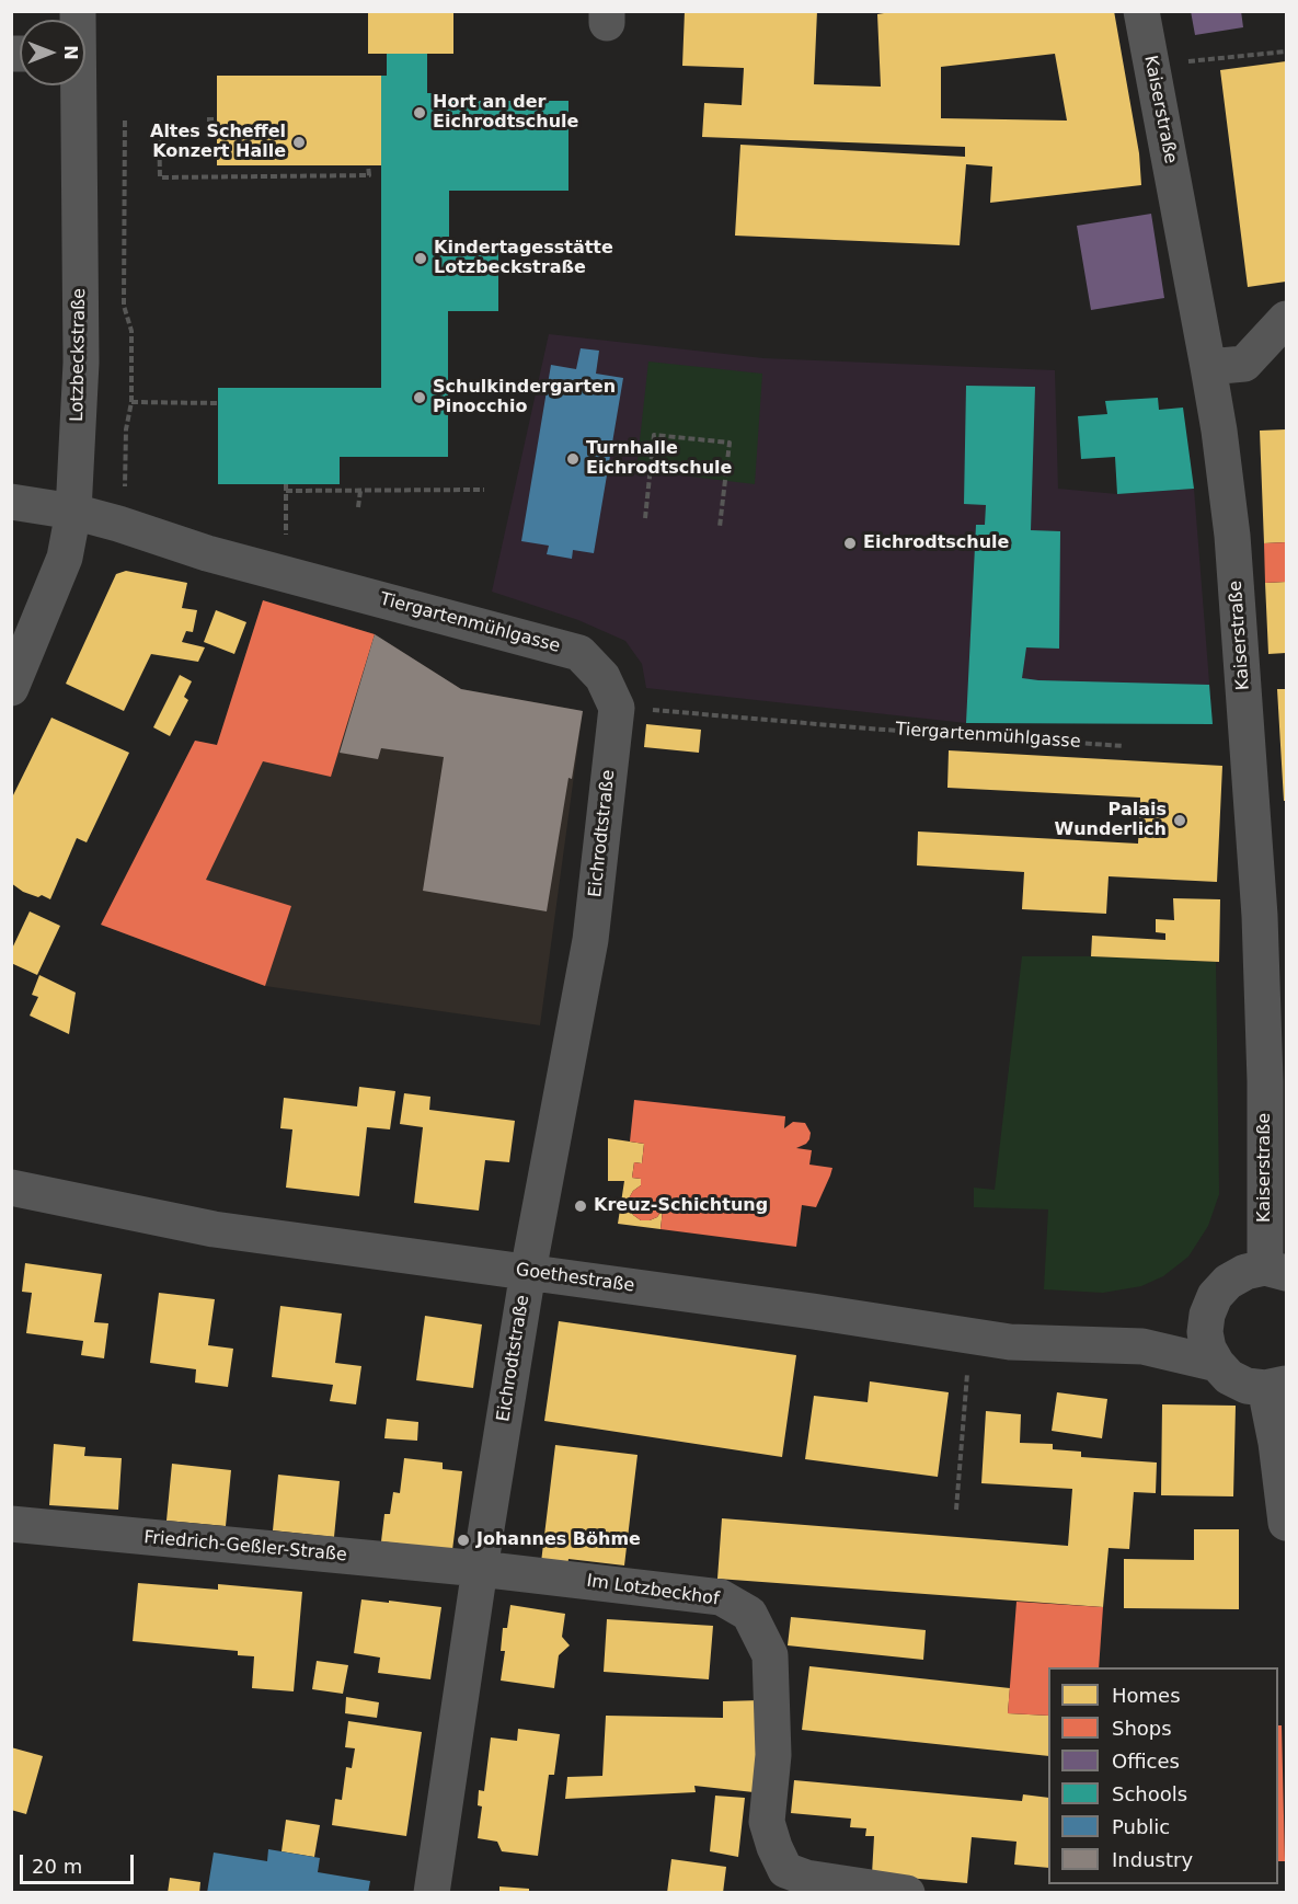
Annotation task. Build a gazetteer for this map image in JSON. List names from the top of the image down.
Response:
{
  "streets": {
    "street": [
      "Kaiserstraße",
      "Lotzbeckstraße",
      "Tiergartenmühlgasse",
      "Eichrodtstraße",
      "Goethestraße",
      "Friedrich-Geßler-Straße",
      "Im Lotzbeckhof"
    ]
  },
  "crossings": [
    ["Lotzbeckstraße", "Tiergartenmühlgasse"],
    ["Tiergartenmühlgasse", "Eichrodtstraße"],
    ["Eichrodtstraße", "Goethestraße"],
    ["Eichrodtstraße", "Friedrich-Geßler-Straße"],
    ["Eichrodtstraße", "Im Lotzbeckhof"],
    ["Friedrich-Geßler-Straße", "Im Lotzbeckhof"]
  ],
  "places": [
    "Hort an der Eichrodtschule",
    "Altes Scheffel Konzert Halle",
    "Kindertagesstätte Lotzbeckstraße",
    "Schulkindergarten Pinocchio",
    "Turnhalle Eichrodtschule",
    "Eichrodtschule",
    "Palais Wunderlich",
    "Kreuz-Schichtung",
    "Johannes Böhme"
  ],
  "legend": [
    "Homes",
    "Shops",
    "Offices",
    "Schools",
    "Public",
    "Industry"
  ],
  "scale_bar": "20 m",
  "north": "right"
}
